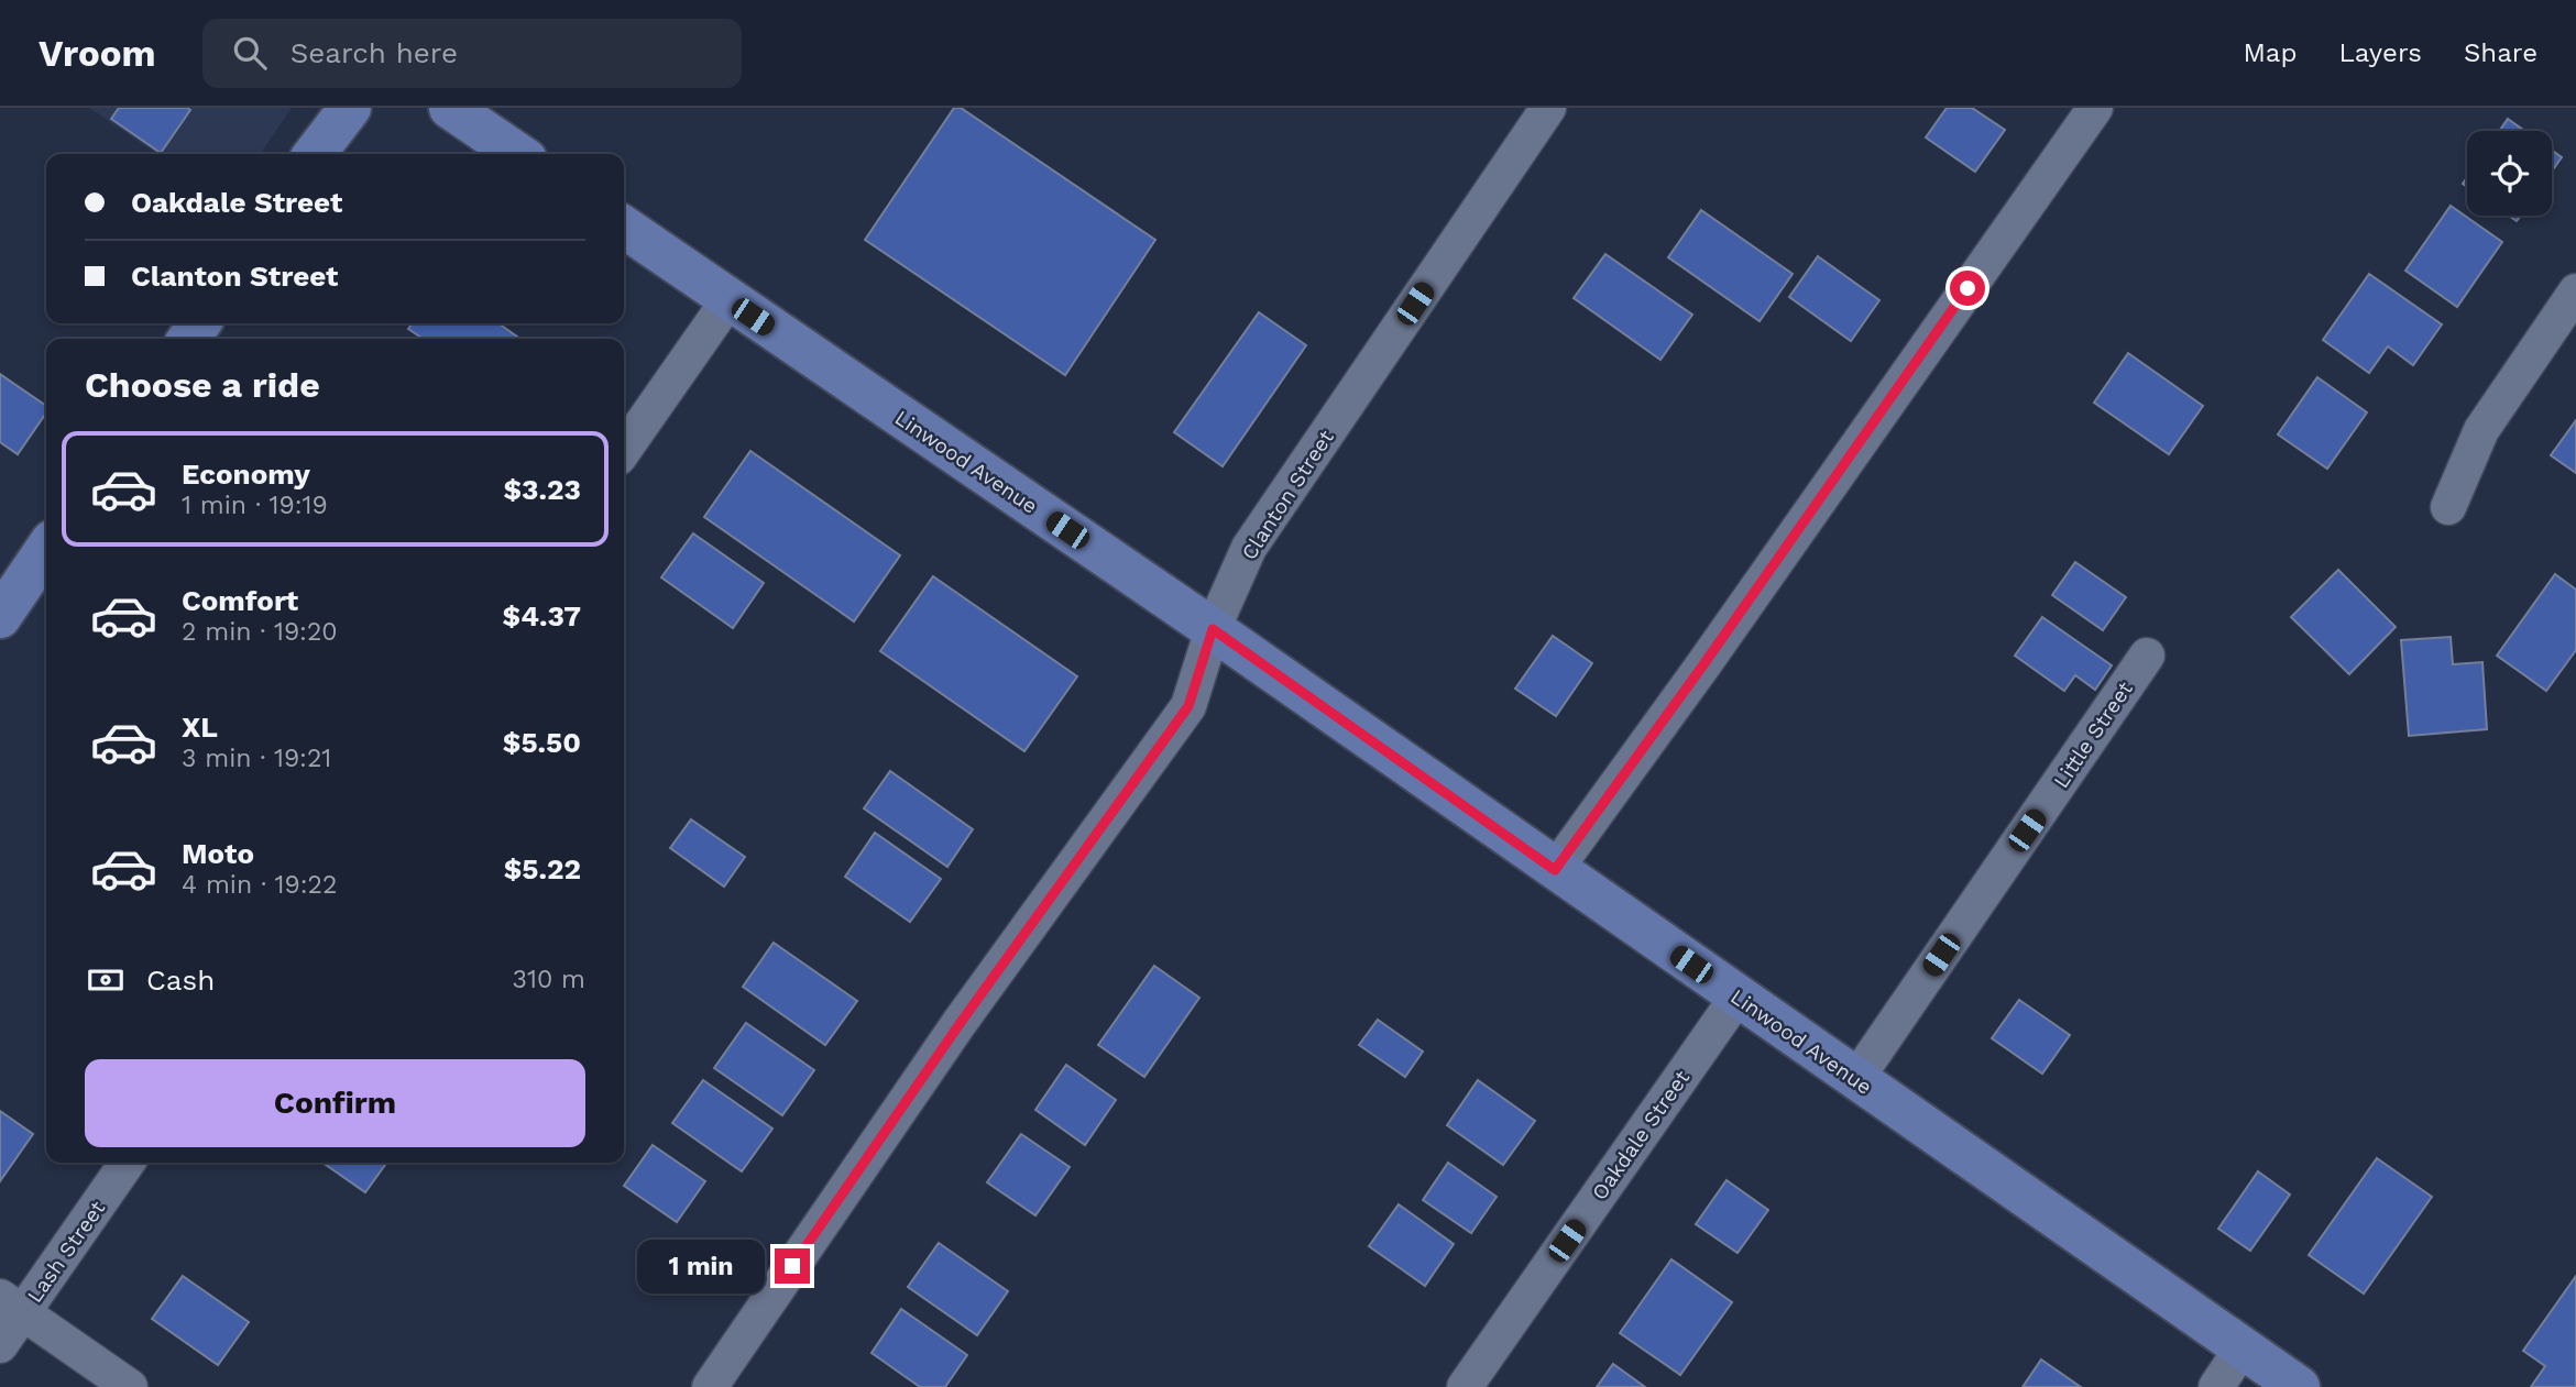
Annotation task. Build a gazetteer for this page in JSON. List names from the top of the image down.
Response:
{
  "streets": {
    "main road": ["Linwood Avenue"],
    "street": [
      "Clanton Street",
      "Little Street",
      "Oakdale Street",
      "Lash Street"
    ]
  },
  "crossings": [
    ["Linwood Avenue", "Clanton Street"],
    ["Linwood Avenue", "Little Street"],
    ["Linwood Avenue", "Oakdale Street"]
  ],
  "page": {
    "header": "Vroom",
    "search": "Search here",
    "nav": ["Map", "Layers", "Share"],
    "banner": ["Oakdale Street", "Clanton Street"],
    "heading": "Choose a ride",
    "list": [
      {
        "name": "Economy",
        "note": "1 min · 19:19",
        "value": "$3.23"
      },
      {
        "name": "Comfort",
        "note": "2 min · 19:20",
        "value": "$4.37"
      },
      {
        "name": "XL",
        "note": "3 min · 19:21",
        "value": "$5.50"
      },
      {
        "name": "Moto",
        "note": "4 min · 19:22",
        "value": "$5.22"
      }
    ],
    "pay": ["Cash", "310 m"],
    "buttons": "Confirm",
    "bubble": "1 min"
  }
}
